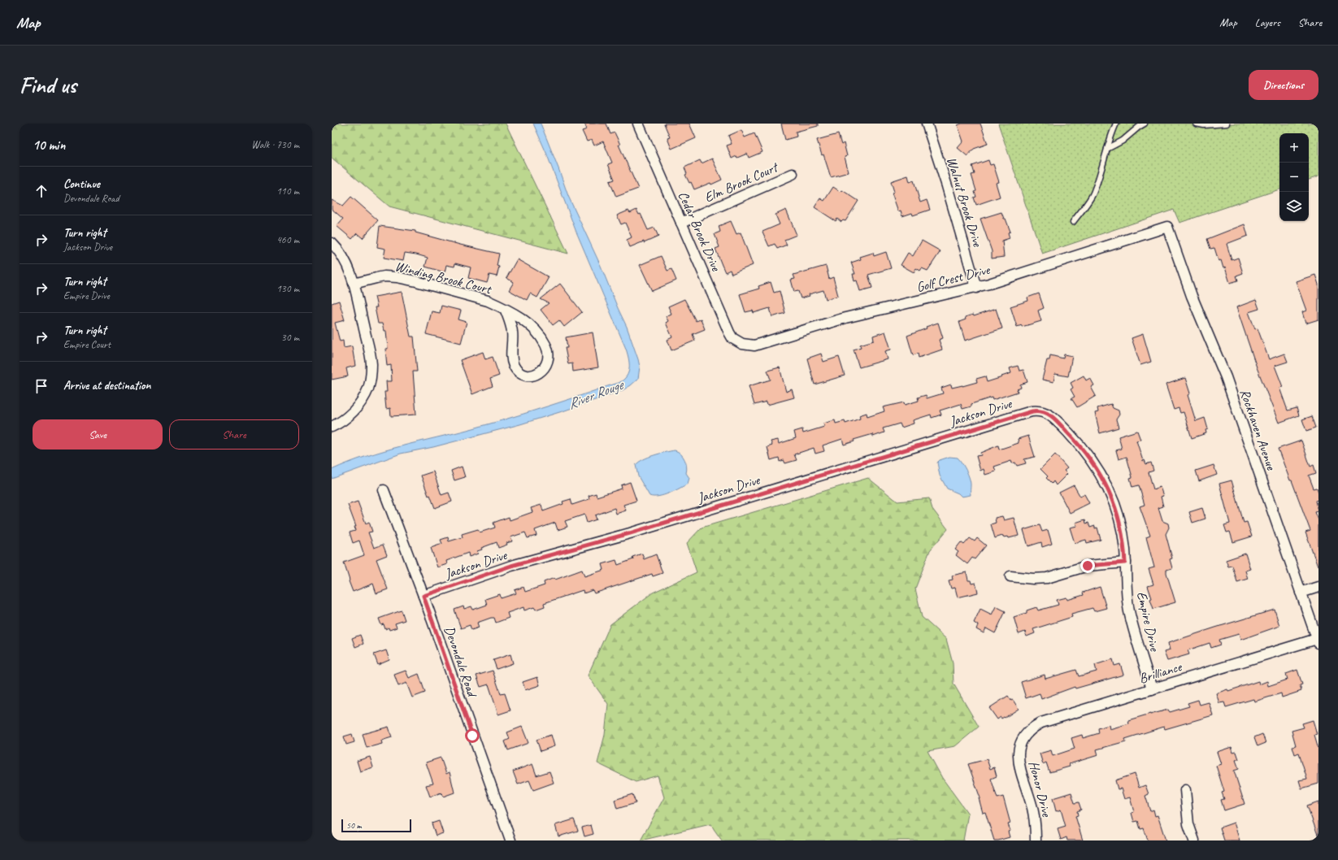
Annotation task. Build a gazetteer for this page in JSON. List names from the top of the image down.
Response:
{
  "streets": {
    "street": [
      "Elm Brook Court",
      "Walnut Brook Drive",
      "Cedar Brook Drive",
      "Winding Brook Court",
      "Golf Crest Drive",
      "Jackson Drive",
      "Rockhaven Avenue",
      "Empire Drive",
      "Devondale Road",
      "Brilliance",
      "Honor Drive"
    ]
  },
  "crossings": [
    ["Elm Brook Court", "Cedar Brook Drive"],
    ["Walnut Brook Drive", "Golf Crest Drive"],
    ["Cedar Brook Drive", "Golf Crest Drive"],
    ["Golf Crest Drive", "Rockhaven Avenue"],
    ["Jackson Drive", "Empire Drive"],
    ["Jackson Drive", "Devondale Road"],
    ["Rockhaven Avenue", "Brilliance"],
    ["Empire Drive", "Brilliance"],
    ["Brilliance", "Honor Drive"]
  ],
  "water": ["River Rouge"],
  "scale_bar": "50 m",
  "page": {
    "header": "Map",
    "nav": ["Map", "Layers", "Share"],
    "buttons": [
      "Directions",
      ["Save", "Share"]
    ],
    "title": "Find us",
    "heading": ["10 min", "Walk · 730 m"],
    "map_buttons": ["+", "−"],
    "list": [
      ["Continue", "Devondale Road", "110 m"],
      ["Turn right", "Jackson Drive", "460 m"],
      ["Turn right", "Empire Drive", "130 m"],
      ["Turn right", "Empire Court", "30 m"],
      "Arrive at destination"
    ],
    "scale": "50 m"
  }
}
